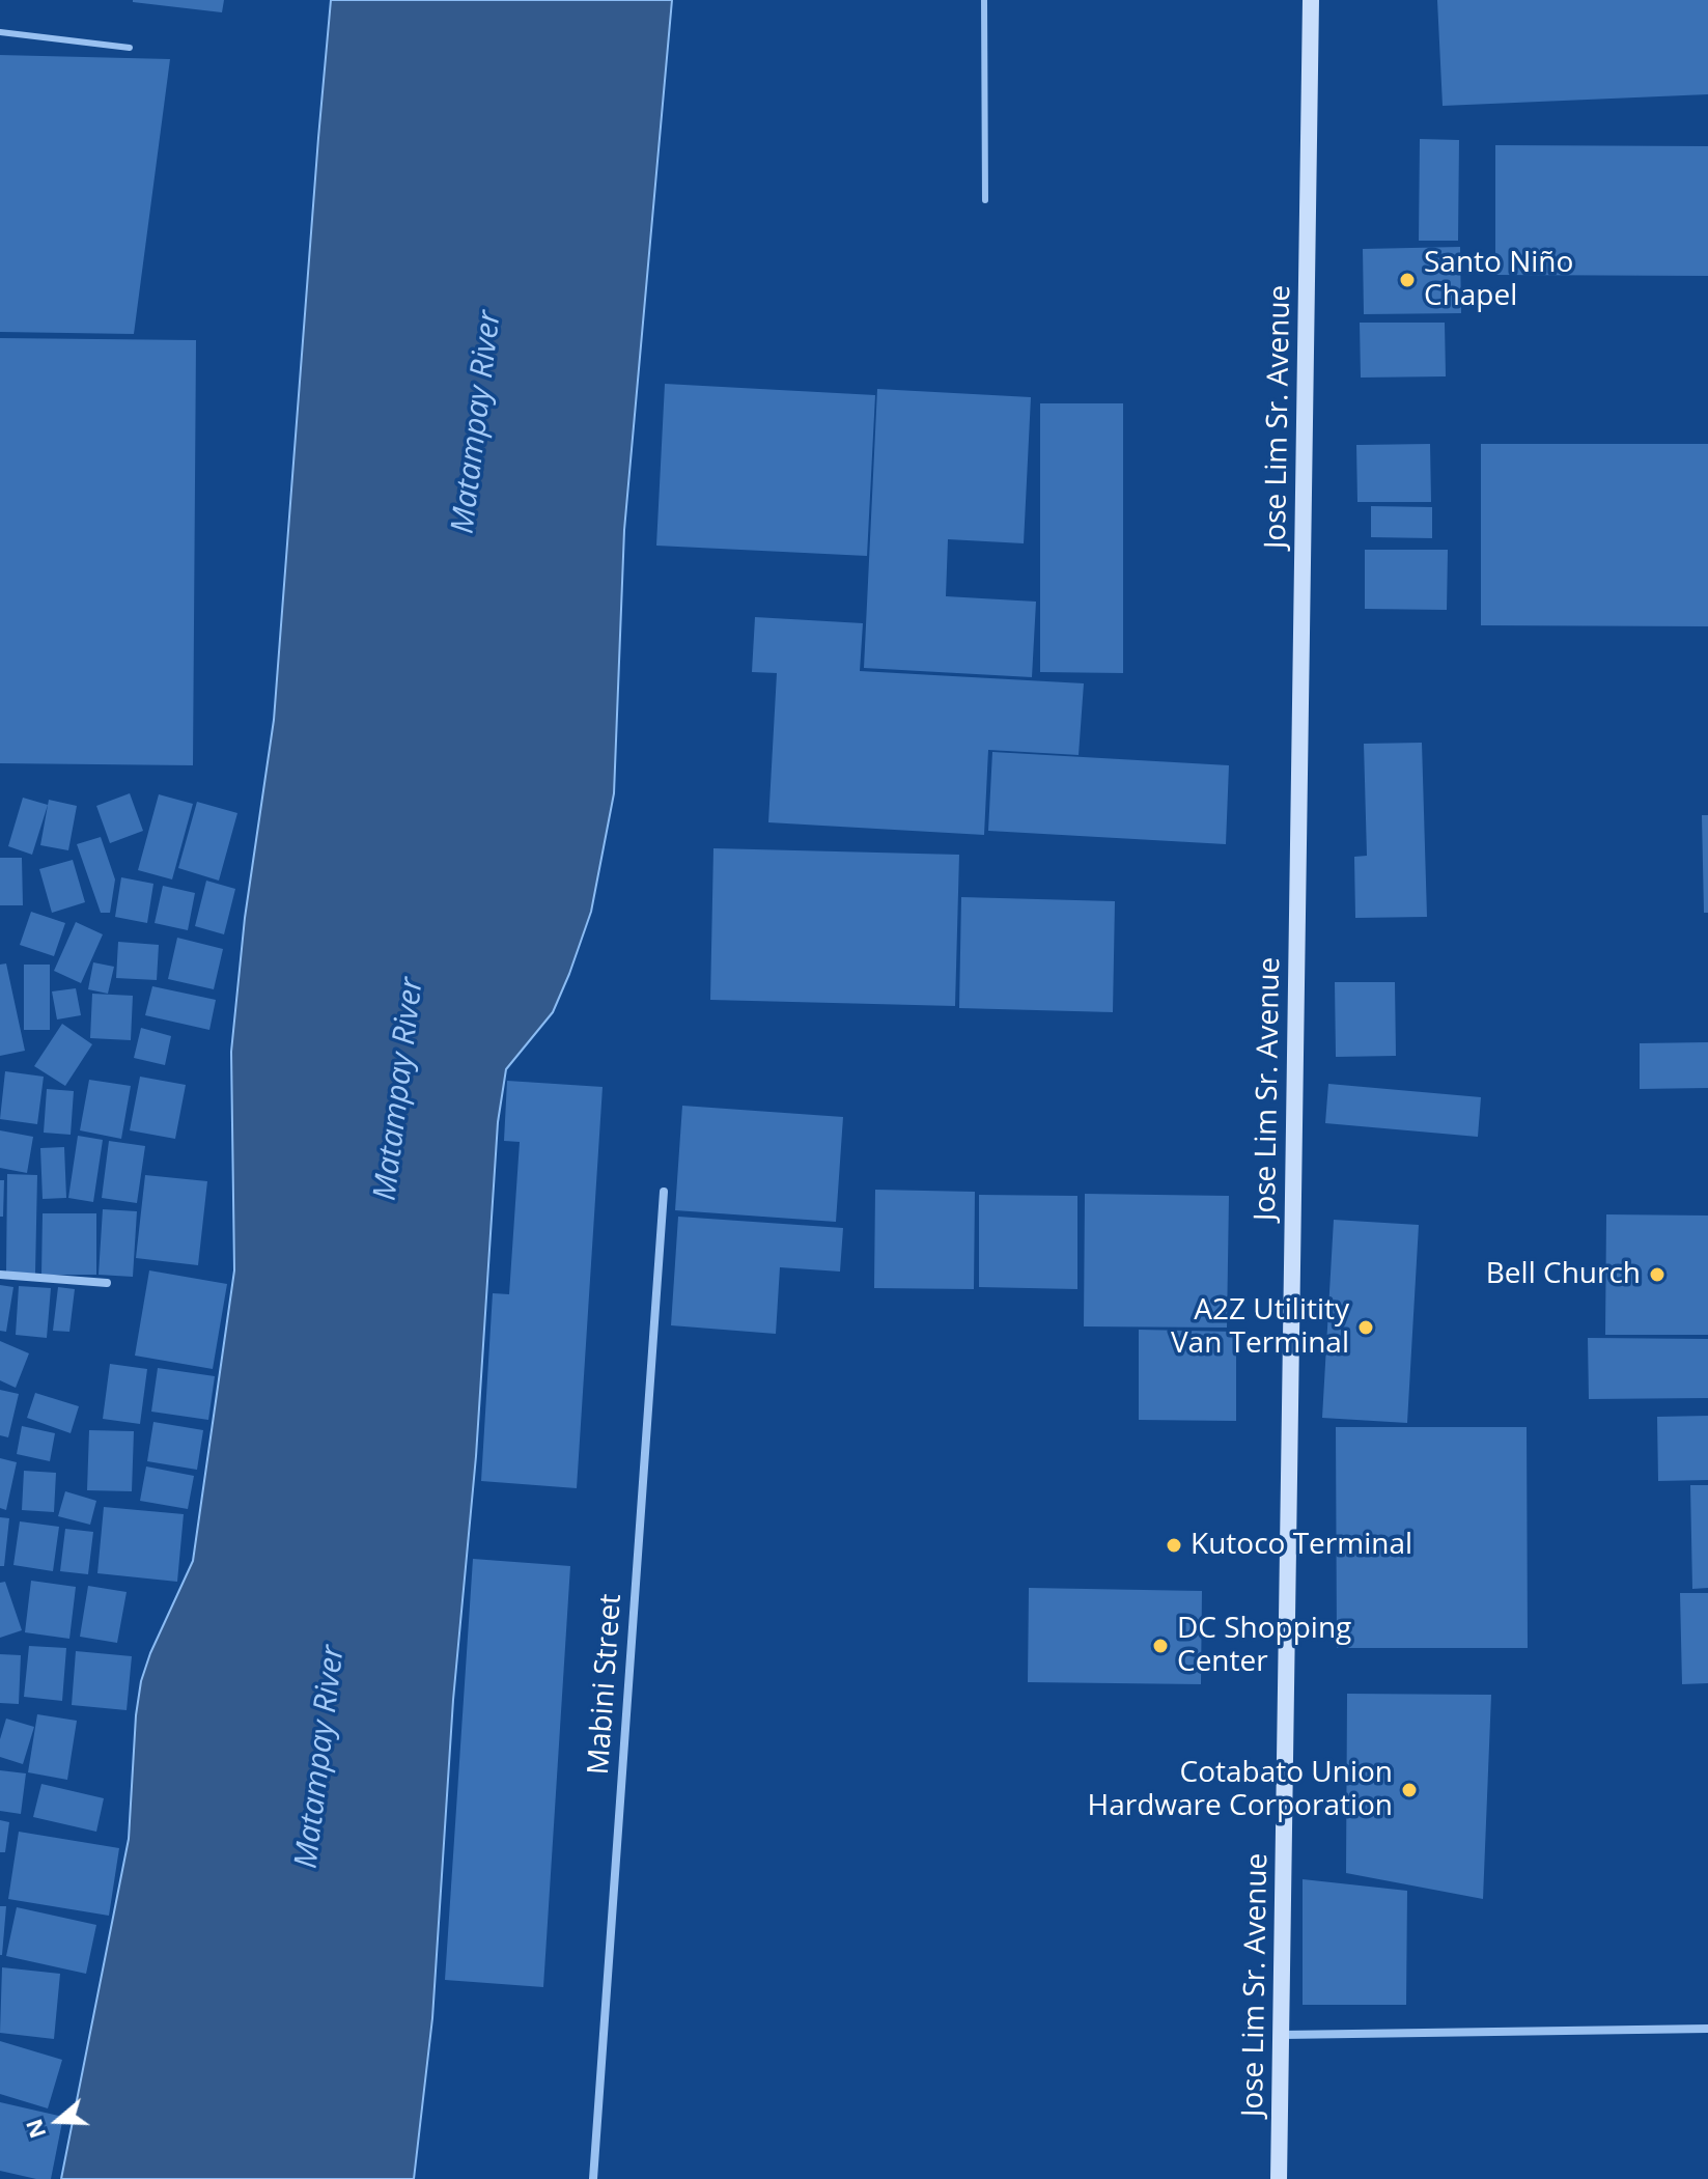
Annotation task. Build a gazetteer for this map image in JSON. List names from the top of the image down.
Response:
{
  "streets": {
    "main road": ["Jose Lim Sr. Avenue"],
    "street": ["Mabini Street"]
  },
  "water": ["Matampay River"],
  "places": [
    "Santo Niño Chapel",
    "Bell Church",
    "A2Z Utilitity Van Terminal",
    "Kutoco Terminal",
    "DC Shopping Center",
    "Cotabato Union Hardware Corporation"
  ],
  "north": "left"
}
